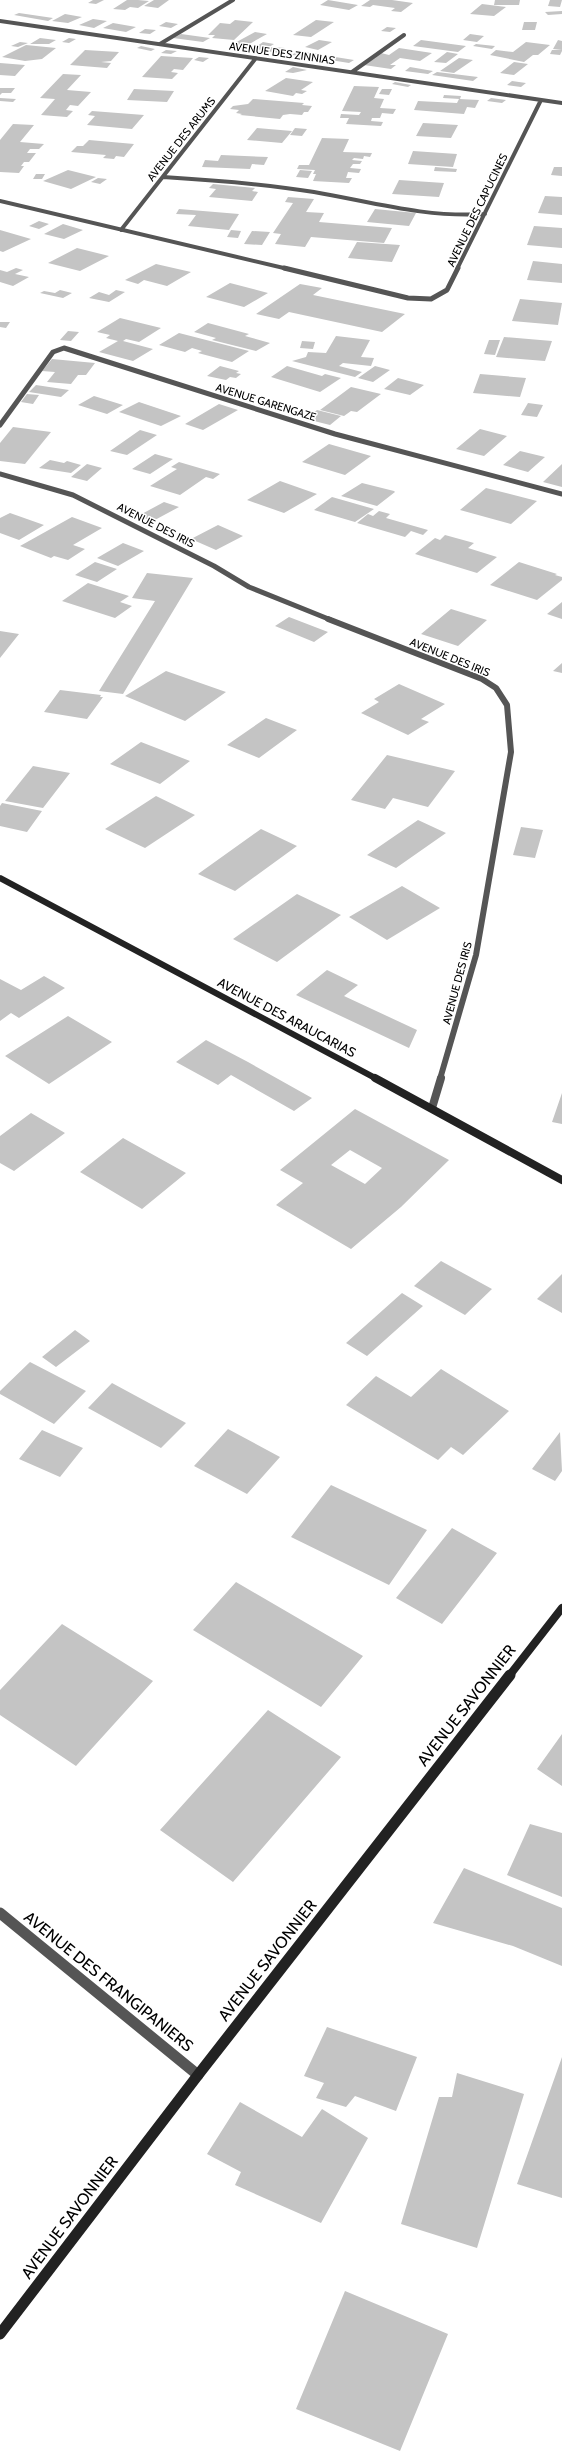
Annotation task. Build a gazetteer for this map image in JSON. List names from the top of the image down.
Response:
{
  "streets": {
    "street": [
      "AVENUE DES ZINNIAS",
      "AVENUE DES ARUMS",
      "AVENUE DES CAPUCINES",
      "AVENUE GARENGAZE",
      "AVENUE DES IRIS",
      "AVENUE DES ARAUCARIAS",
      "AVENUE SAVONNIER",
      "AVENUE DES FRANGIPANIERS"
    ]
  },
  "crossings": [
    ["AVENUE DES ZINNIAS", "AVENUE DES ARUMS"],
    ["AVENUE DES ZINNIAS", "AVENUE DES CAPUCINES"],
    ["AVENUE DES ARUMS", "AVENUE DES CAPUCINES"],
    ["AVENUE DES IRIS", "AVENUE DES ARAUCARIAS"],
    ["AVENUE SAVONNIER", "AVENUE DES FRANGIPANIERS"]
  ]
}
